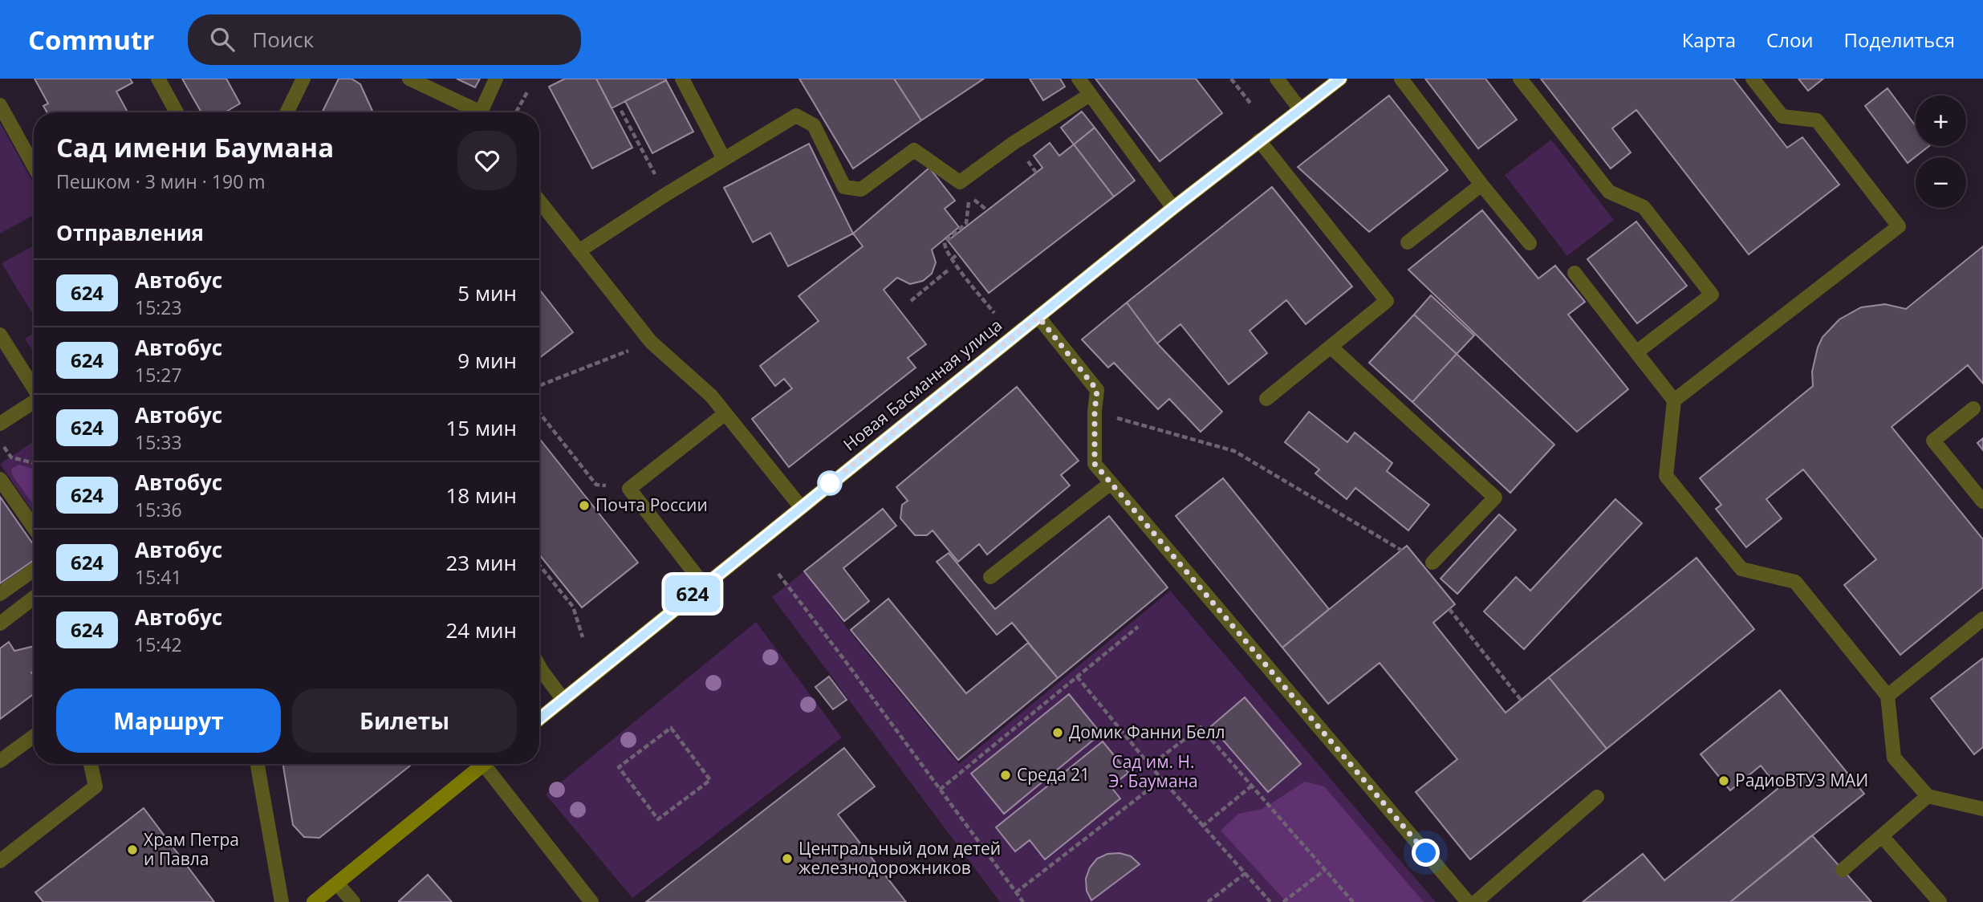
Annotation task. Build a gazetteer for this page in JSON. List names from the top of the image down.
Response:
{
  "streets": {
    "main road": ["Новая Басманная улица"]
  },
  "parks": ["Сад им. Н. Э. Баумана"],
  "places": [
    "Почта России",
    "Домик Фанни Белл",
    "Среда 21",
    "РадиоВТУЗ МАИ",
    "Храм Петра и Павла",
    "Центральный дом детей железнодорожников"
  ],
  "lines": ["bus line 624"],
  "page": {
    "header": "Commutr",
    "search": "Поиск",
    "nav": ["Карта", "Слои", "Поделиться"],
    "on_map": "624",
    "map_buttons": ["+", "−"],
    "heading": [
      ["Сад имени Баумана", "Пешком · 3 мин · 190 m"],
      "Отправления"
    ],
    "list": [
      {
        "mark": "624",
        "name": "Автобус",
        "note": "15:23",
        "value": "5 мин"
      },
      {
        "mark": "624",
        "name": "Автобус",
        "note": "15:27",
        "value": "9 мин"
      },
      {
        "mark": "624",
        "name": "Автобус",
        "note": "15:33",
        "value": "15 мин"
      },
      {
        "mark": "624",
        "name": "Автобус",
        "note": "15:36",
        "value": "18 мин"
      },
      {
        "mark": "624",
        "name": "Автобус",
        "note": "15:41",
        "value": "23 мин"
      },
      {
        "mark": "624",
        "name": "Автобус",
        "note": "15:42",
        "value": "24 мин"
      }
    ],
    "buttons": ["Маршрут", "Билеты"]
  }
}
